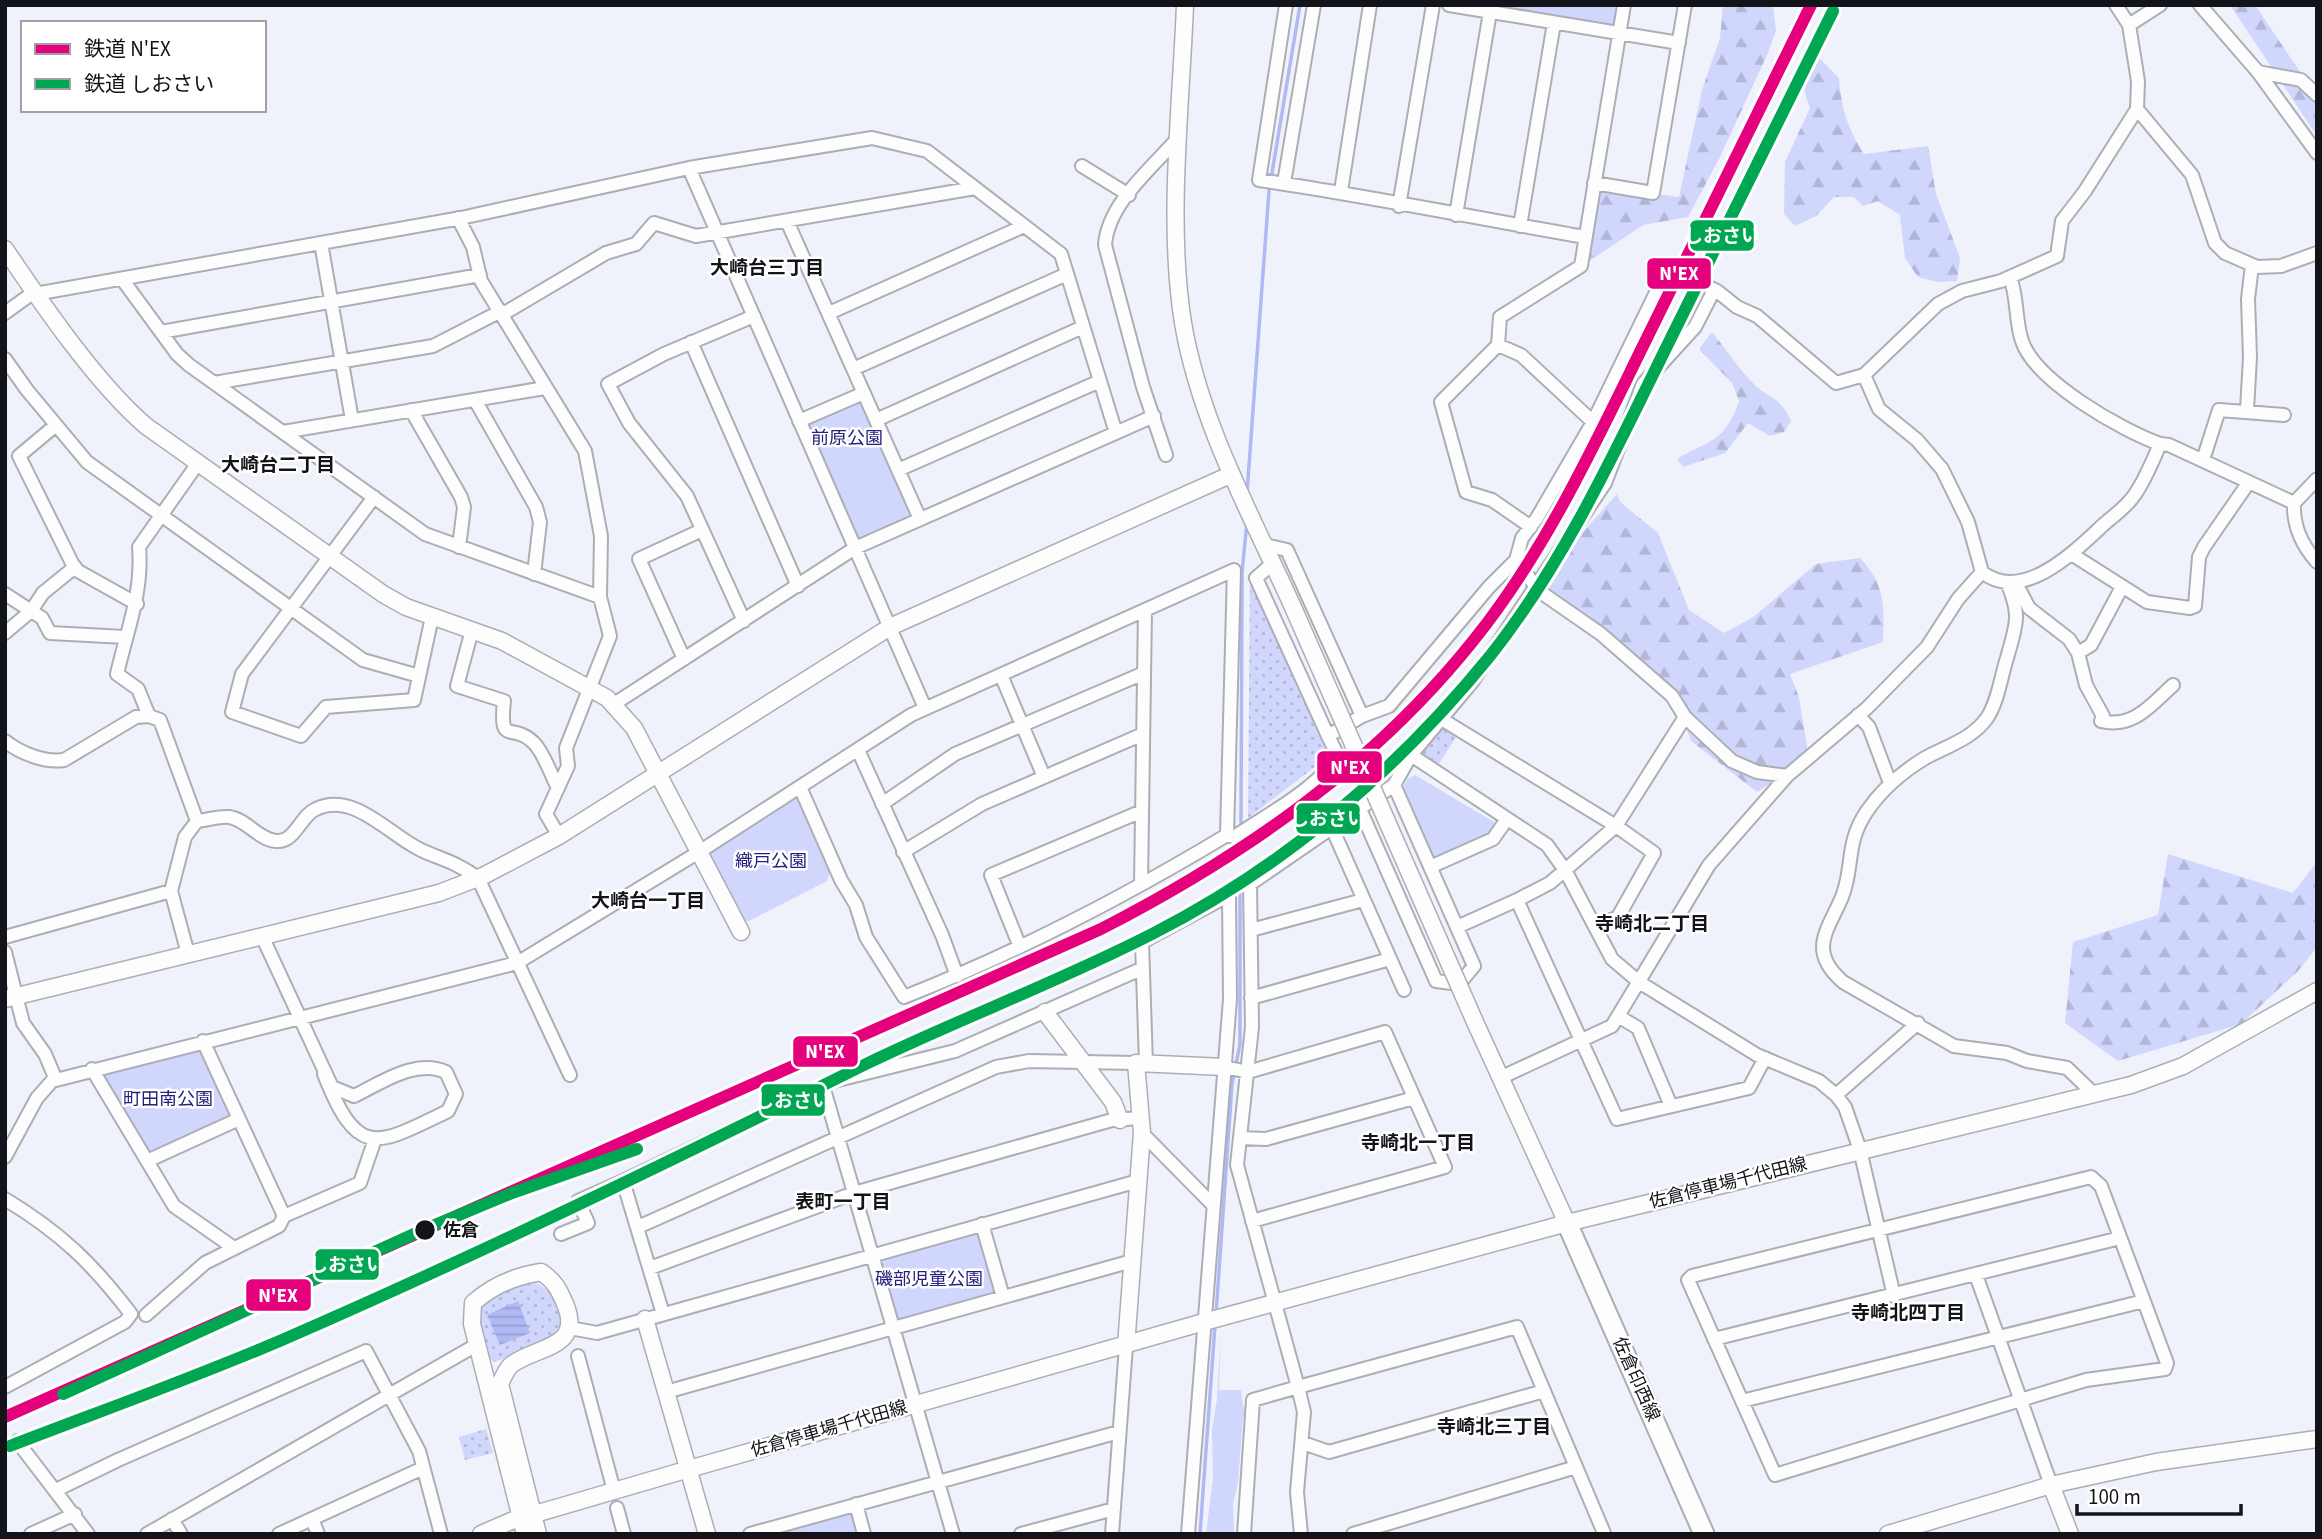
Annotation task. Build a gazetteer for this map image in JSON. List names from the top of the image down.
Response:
{
  "streets": {
    "main road": ["佐倉印西線"],
    "street": ["佐倉停車場千代田線"]
  },
  "crossings": [
    ["佐倉停車場千代田線", "佐倉印西線"]
  ],
  "districts": [
    "大崎台三丁目",
    "大崎台二丁目",
    "大崎台一丁目",
    "寺崎北二丁目",
    "寺崎北一丁目",
    "表町一丁目",
    "寺崎北四丁目",
    "寺崎北三丁目"
  ],
  "parks": [
    "前原公園",
    "織戸公園",
    "町田南公園",
    "磯部児童公園"
  ],
  "places": ["佐倉"],
  "lines": ["rail line N'EX", "rail line しおさい"],
  "legend": ["鉄道 N'EX", "鉄道 しおさい"],
  "scale_bar": "100 m"
}
